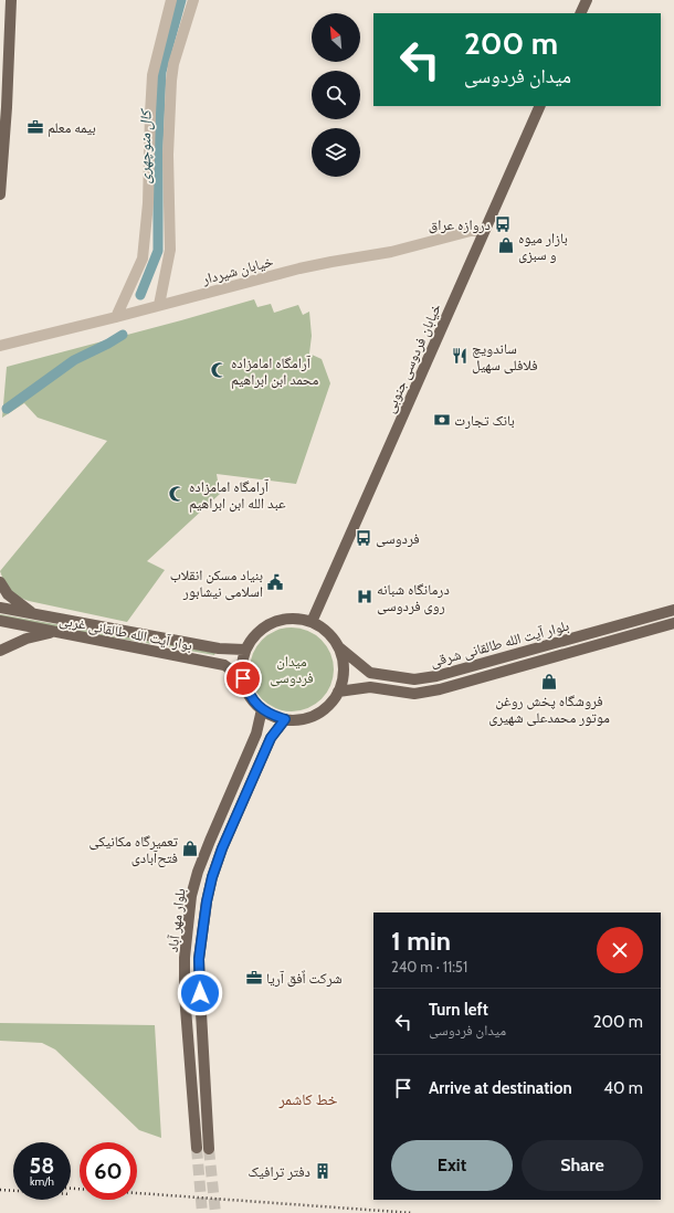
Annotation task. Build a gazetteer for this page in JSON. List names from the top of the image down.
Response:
{
  "streets": {
    "main road": [
      "خیابان فردوسی جنوبی",
      "بوار آیت الله طالقانی غربی",
      "بلوار آیت الله طالقانی شرقی",
      "بلوار مهر آباد"
    ],
    "street": ["خیابان شیردار"]
  },
  "crossings": [
    ["خیابان شیردار", "خیابان فردوسی جنوبی"],
    ["خیابان فردوسی جنوبی", "بوار آیت الله طالقانی غربی"],
    ["خیابان فردوسی جنوبی", "بلوار آیت الله طالقانی شرقی"],
    ["خیابان فردوسی جنوبی", "بلوار مهر آباد"],
    ["بوار آیت الله طالقانی غربی", "بلوار آیت الله طالقانی شرقی"],
    ["بوار آیت الله طالقانی غربی", "بلوار مهر آباد"],
    ["بلوار آیت الله طالقانی شرقی", "بلوار مهر آباد"]
  ],
  "districts": ["خط کاشمر"],
  "water": ["کال منوچهری"],
  "parks": ["میدان فردوسی"],
  "places": {
    "office": ["بیمه معلم", "شرکت اٌفق آریا"],
    "bus stop": ["دروازه عراق", "فردوسی"],
    "shop": ["بازار میوه و سبزی", "فروشگاه پخش روغن موتور محمدعلی شهیری", "تعمیرگاه مکانیکی فتح‌آبادی"],
    "restaurant": ["ساندویچ فلافلی سهیل"],
    "mosque": ["آرامگاه امامزاده محمد ابن ابراهیم", "آرامگاه امامزاده عبد الله ابن ابراهیم"],
    "bank": ["بانک تجارت"],
    "public building": ["بنیاد مسکن انقلاب اسلامی نیشابور"],
    "hospital": ["درمانگاه شبانه روی فردوسی"],
    "building": ["دفتر ترافیک"]
  },
  "north": "top left",
  "page": {
    "turn": ["200 m", "میدان فردوسی"],
    "heading": ["1 min", "240 m · 11:51"],
    "list": [
      {
        "name": "Turn left",
        "note": "میدان فردوسی",
        "value": "200 m"
      },
      {
        "name": "Arrive at destination",
        "value": "40 m"
      }
    ],
    "buttons": ["Exit", "Share"],
    "speed": "58 km/h",
    "limit": "60"
  }
}
